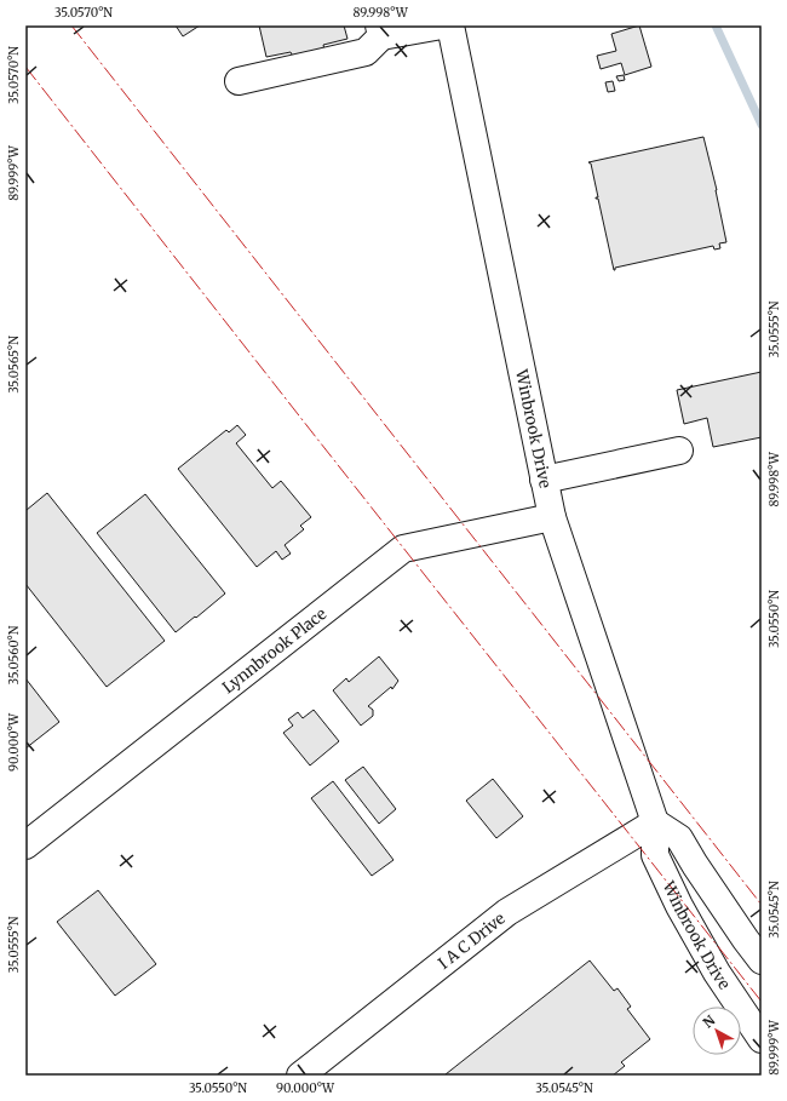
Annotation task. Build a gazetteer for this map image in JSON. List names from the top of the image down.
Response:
{
  "streets": {
    "street": ["Winbrook Drive", "Lynnbrook Place", "I A C Drive"]
  },
  "crossings": [
    ["Winbrook Drive", "Lynnbrook Place"],
    ["Winbrook Drive", "I A C Drive"]
  ],
  "north": "top left",
  "coordinates": [
    "35.0570°N",
    "89.998°W",
    "89.999°W",
    "35.0555°N",
    "35.0565°N",
    "35.0550°N",
    "35.0560°N",
    "90.000°W",
    "35.0545°N"
  ]
}
